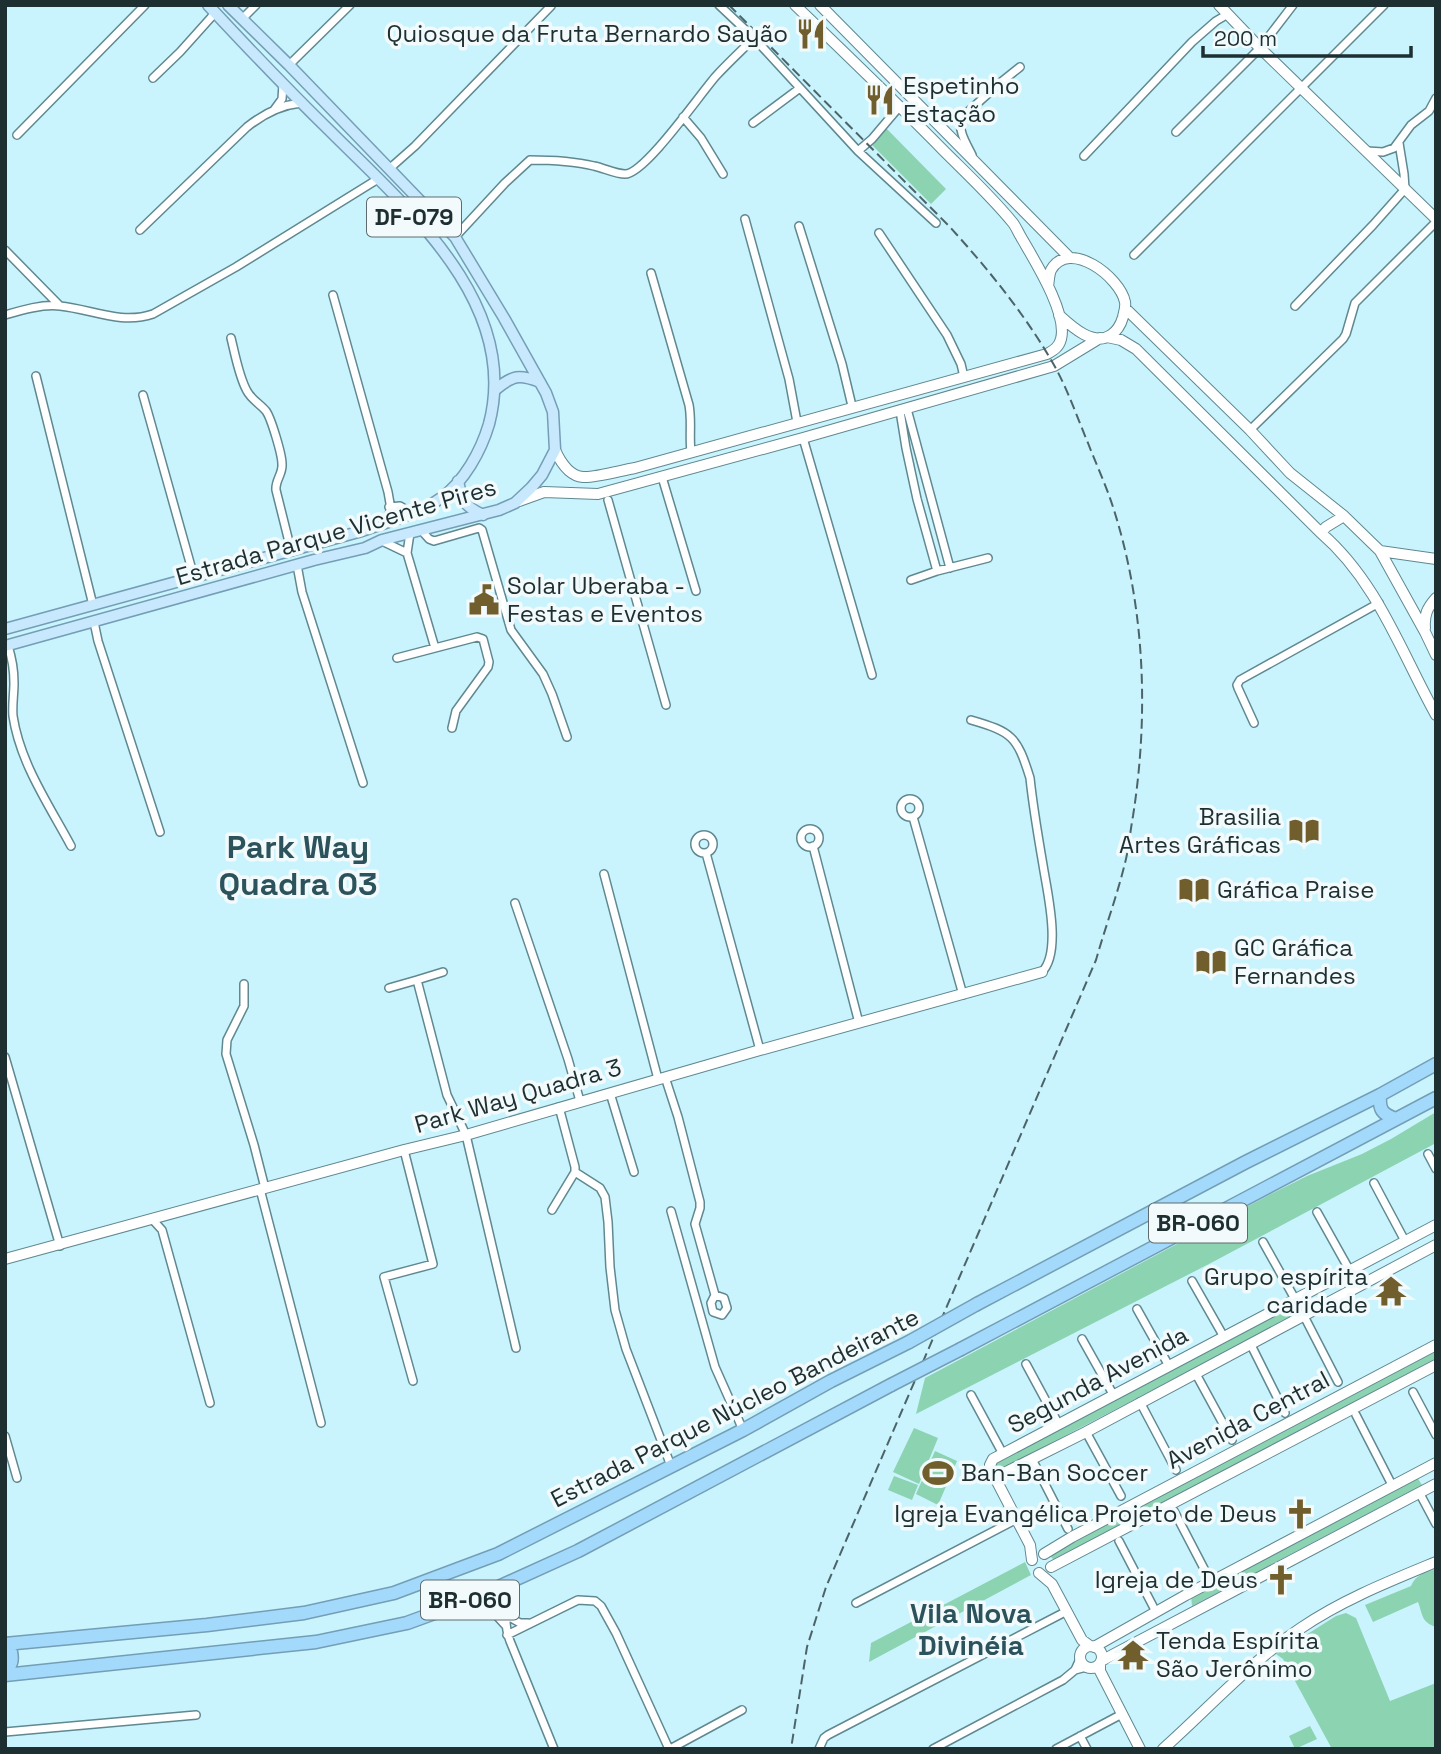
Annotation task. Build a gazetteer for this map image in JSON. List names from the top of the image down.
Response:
{
  "streets": {
    "highway": ["BR-060", "Estrada Parque Núcleo Bandeirante"],
    "main road": ["DF-079", "Estrada Parque Vicente Pires"],
    "street": ["Park Way Quadra 3", "Segunda Avenida", "Avenida Central"]
  },
  "crossings": [
    ["DF-079", "Estrada Parque Vicente Pires"]
  ],
  "districts": ["Park Way Quadra 03", "Vila Nova Divinéia"],
  "places": {
    "restaurant": ["Quiosque da Fruta Bernardo Sayão", "Espetinho Estação"],
    "public building": ["Solar Uberaba - Festas e Eventos"],
    "library": ["Brasilia Artes Gráficas", "Gráfica Praise", "GC Gráfica Fernandes"],
    "temple": ["Grupo espírita caridade", "Tenda Espírita São Jerônimo"],
    "sports": ["Ban-Ban Soccer"],
    "church": ["Igreja Evangélica Projeto de Deus", "Igreja de Deus"]
  },
  "scale_bar": "200 m"
}
